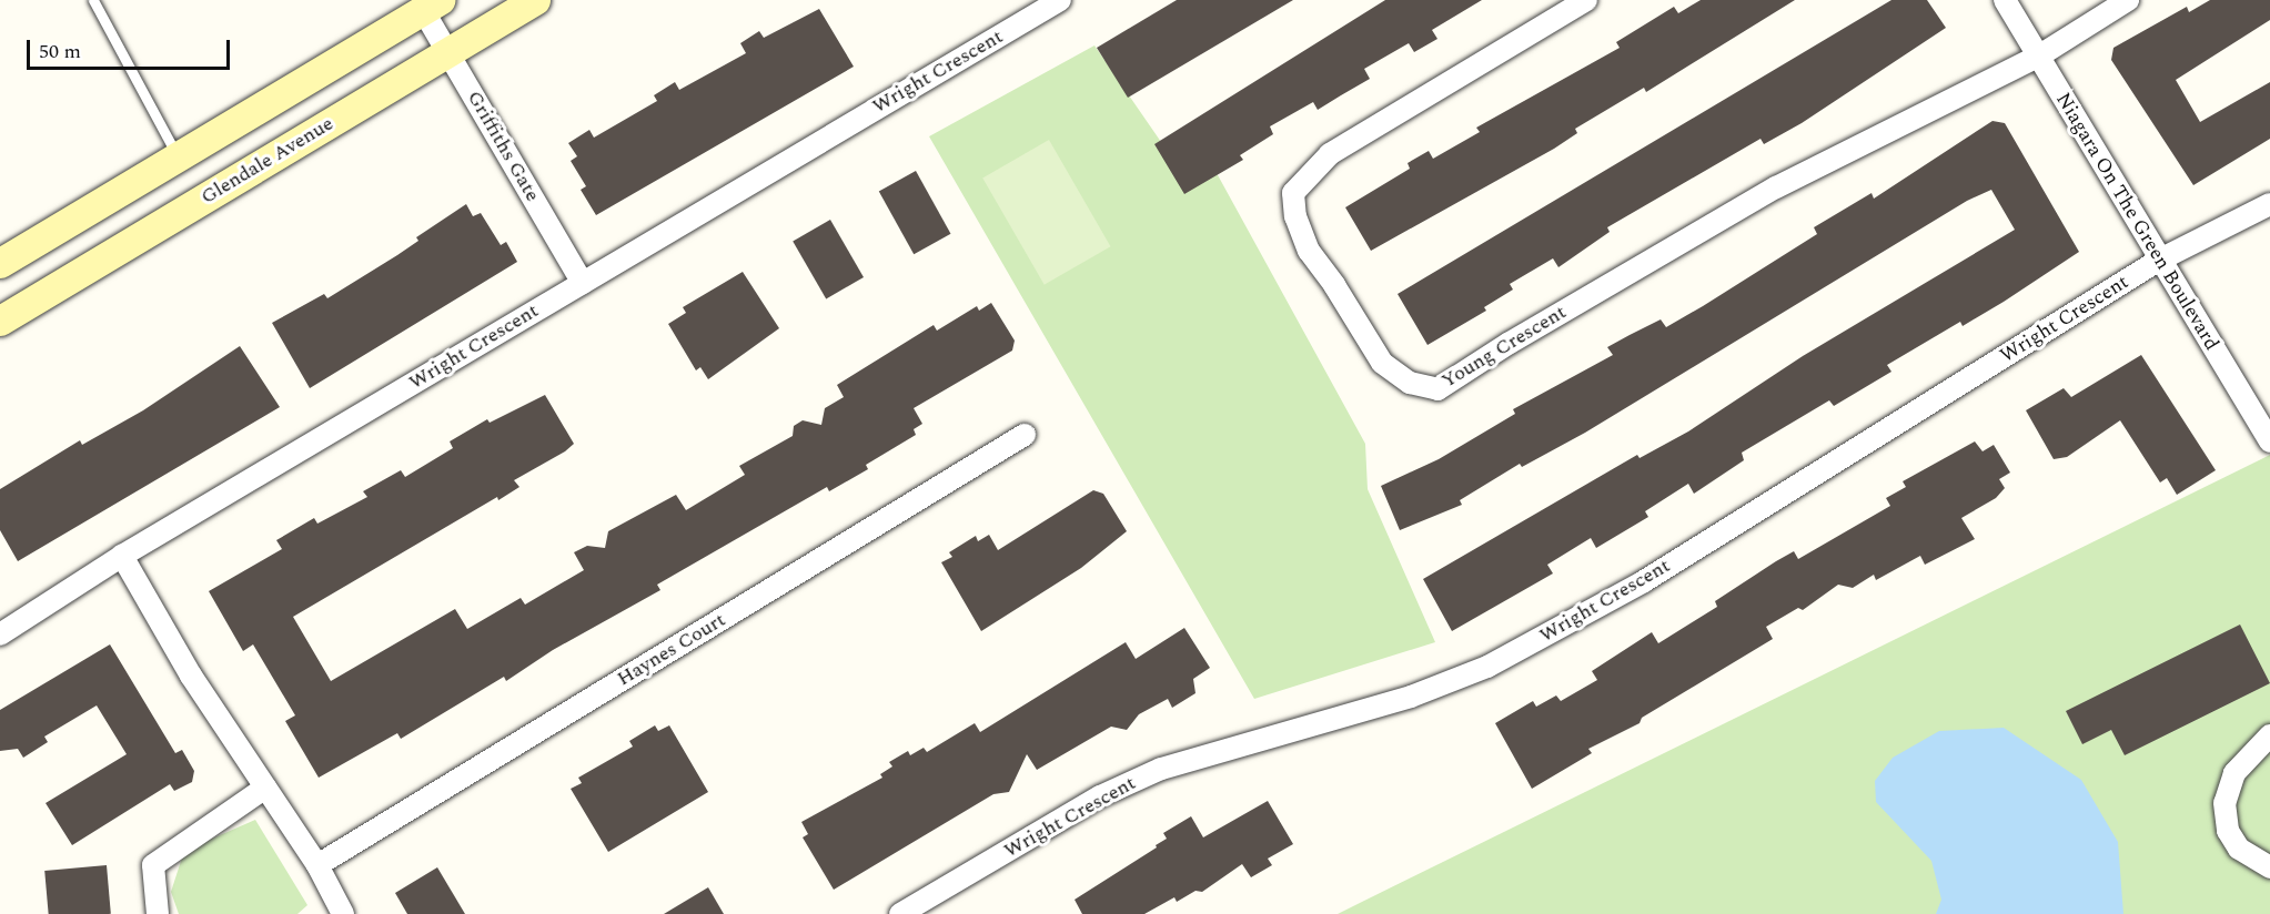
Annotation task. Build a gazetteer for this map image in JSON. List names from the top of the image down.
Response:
{
  "streets": {
    "main road": ["Glendale Avenue"],
    "street": [
      "Wright Crescent",
      "Griffiths Gate",
      "Niagara On The Green Boulevard",
      "Young Crescent",
      "Haynes Court"
    ]
  },
  "crossings": [
    ["Wright Crescent", "Griffiths Gate"],
    ["Wright Crescent", "Niagara On The Green Boulevard"],
    ["Griffiths Gate", "Glendale Avenue"],
    ["Niagara On The Green Boulevard", "Young Crescent"]
  ],
  "scale_bar": "50 m"
}
